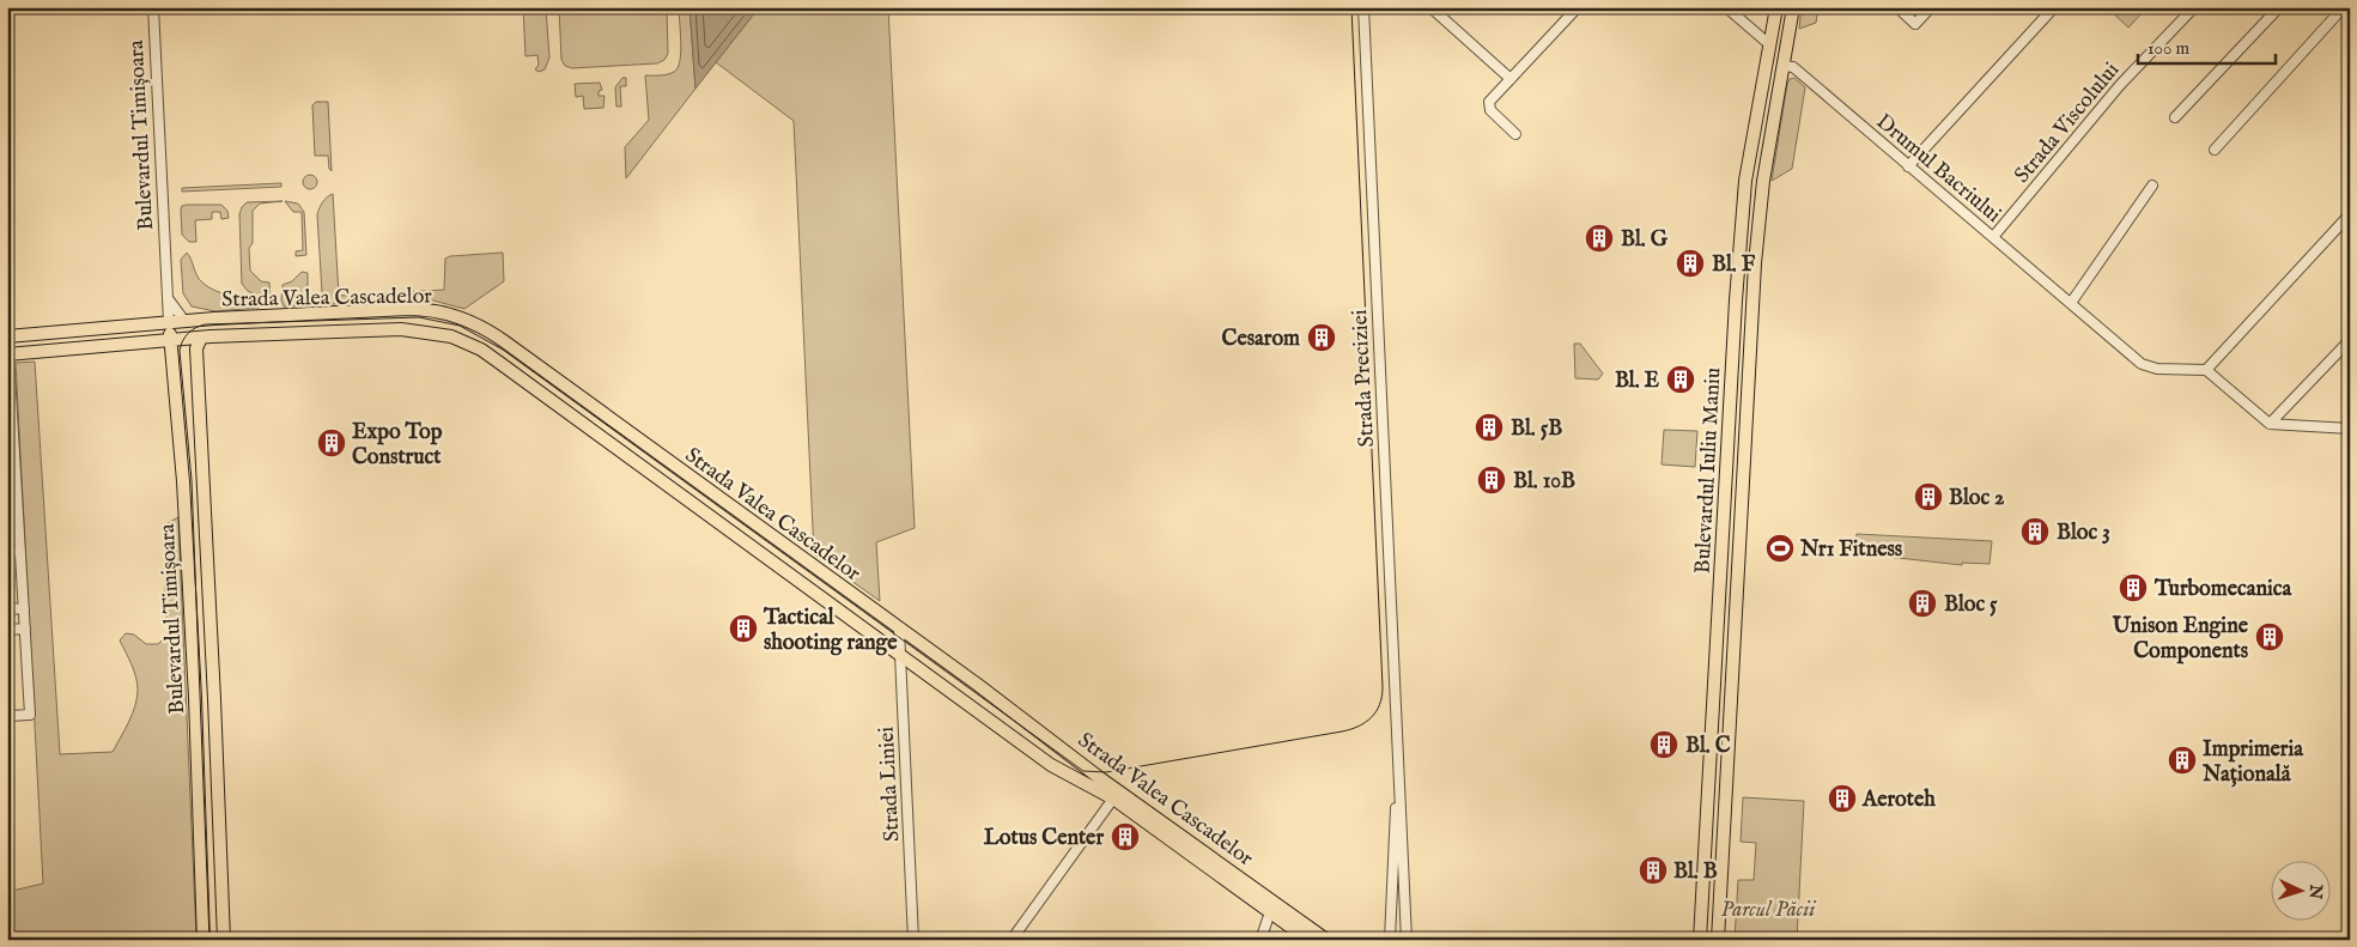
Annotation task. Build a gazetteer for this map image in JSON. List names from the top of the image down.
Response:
{
  "streets": {
    "main road": ["Bulevardul Timișoara", "Strada Valea Cascadelor", "Bulevardul Iuliu Maniu"],
    "street": [
      "Strada Viscolului",
      "Drumul Bacriului",
      "Strada Preciziei",
      "Strada Liniei"
    ]
  },
  "crossings": [
    ["Strada Viscolului", "Drumul Bacriului"],
    ["Bulevardul Timișoara", "Strada Valea Cascadelor"],
    ["Drumul Bacriului", "Bulevardul Iuliu Maniu"],
    ["Strada Valea Cascadelor", "Strada Liniei"]
  ],
  "parks": ["Parcul Păcii"],
  "places": {
    "building": [
      "Bl. G",
      "Bl. F",
      "Cesarom",
      "Bl. E",
      "Bl. 5B",
      "Expo Top Construct",
      "Bl. 10B",
      "Bloc 2",
      "Bloc 3",
      "Turbomecanica",
      "Bloc 5",
      "Tactical shooting range",
      "Unison Engine Components",
      "Bl. C",
      "Imprimeria Națională",
      "Aeroteh",
      "Lotus Center",
      "Bl. B"
    ],
    "sports": ["Nr1 Fitness"]
  },
  "scale_bar": "100 m",
  "north": "right"
}
